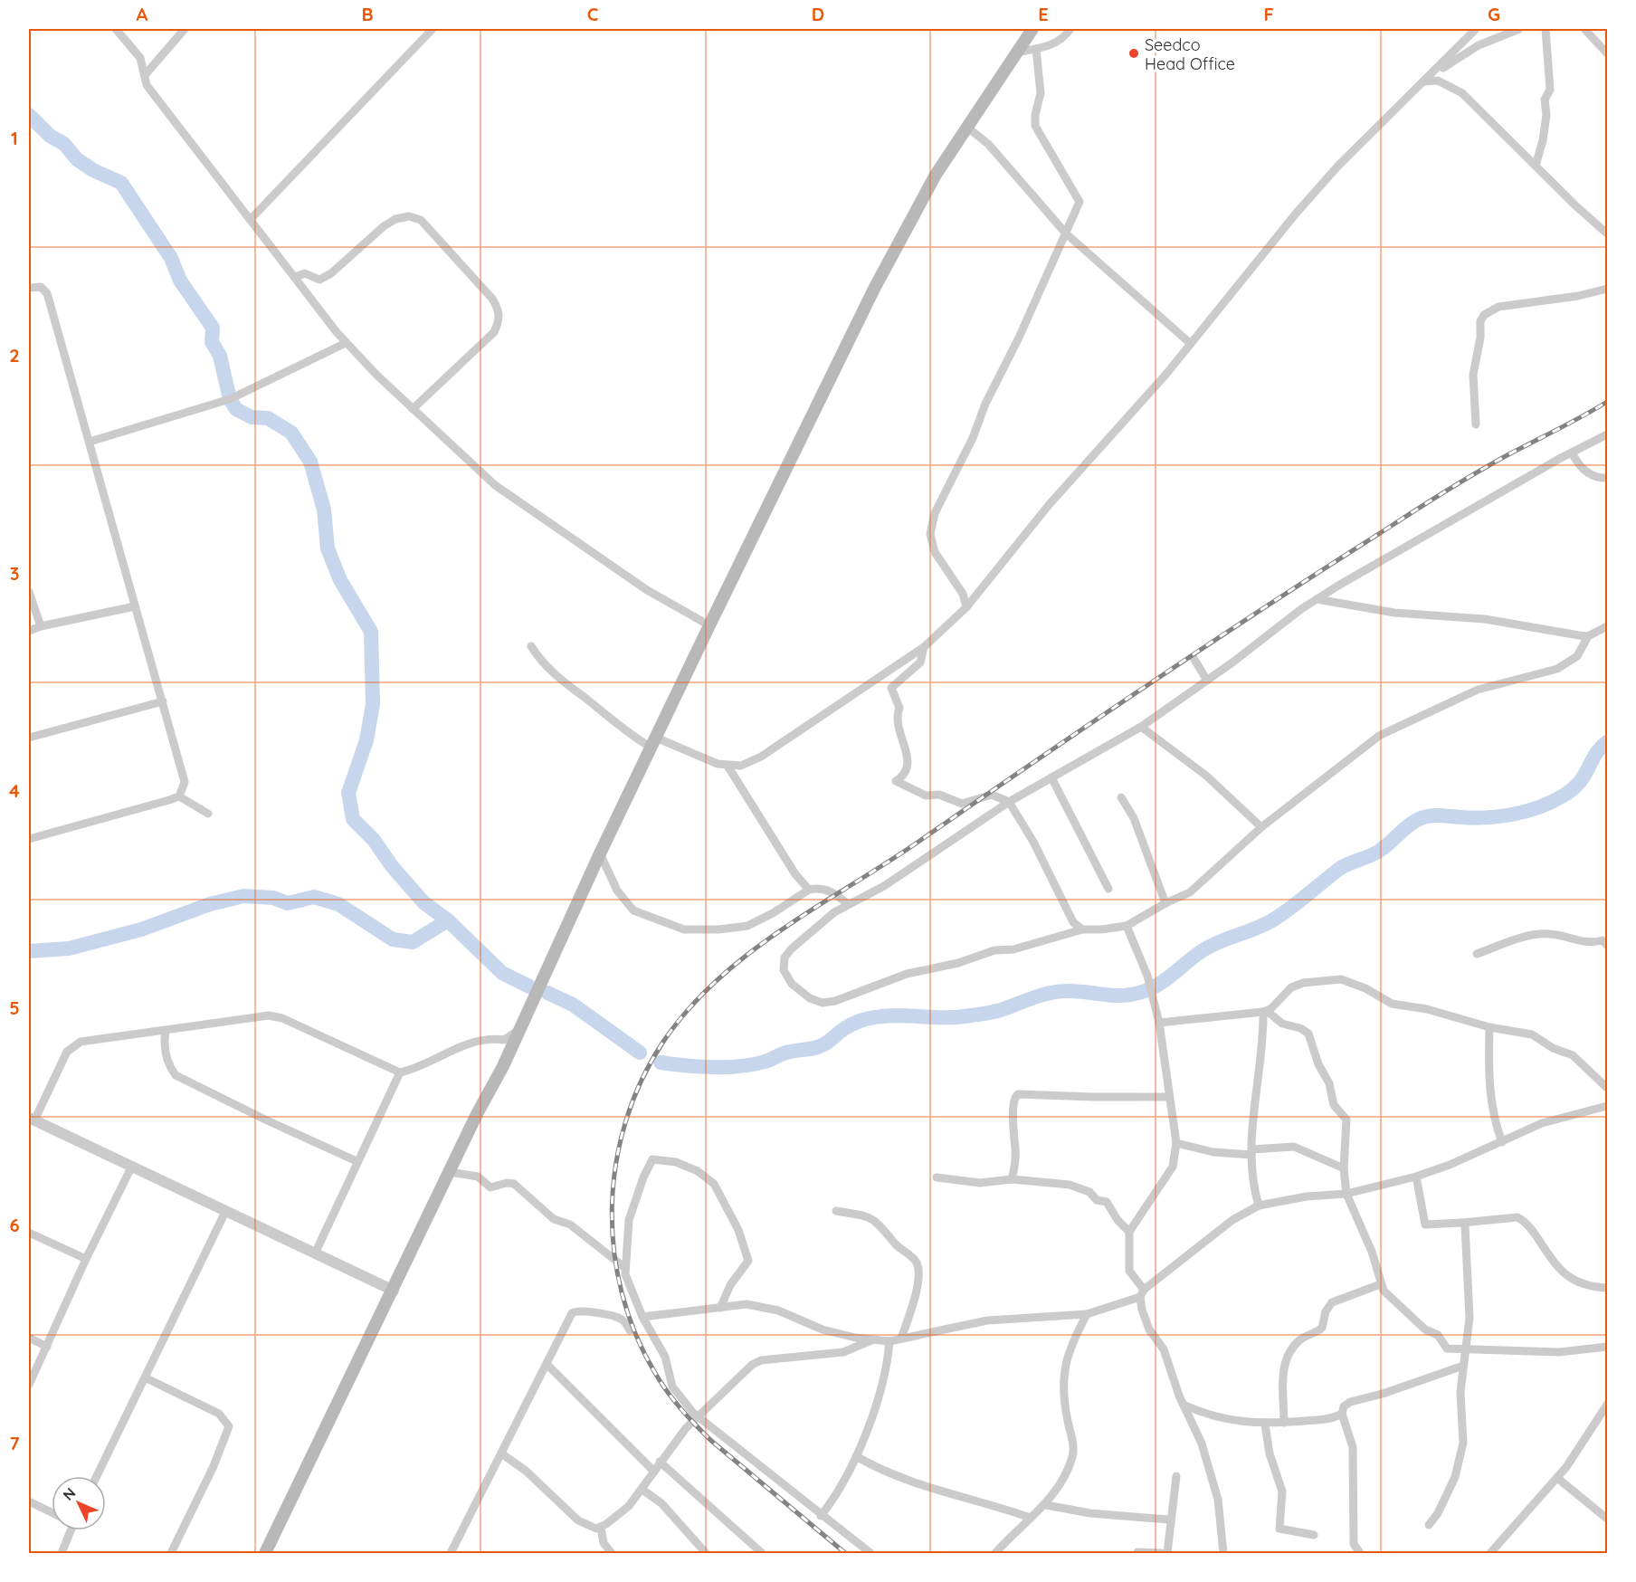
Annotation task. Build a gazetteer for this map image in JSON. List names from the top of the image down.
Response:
{
  "places": ["Seedco Head Office"],
  "north": "top left",
  "grid": {
    "columns": [
      "A",
      "B",
      "C",
      "D",
      "E",
      "F",
      "G"
    ],
    "rows": [
      "1",
      "2",
      "3",
      "4",
      "5",
      "6",
      "7"
    ]
  }
}
